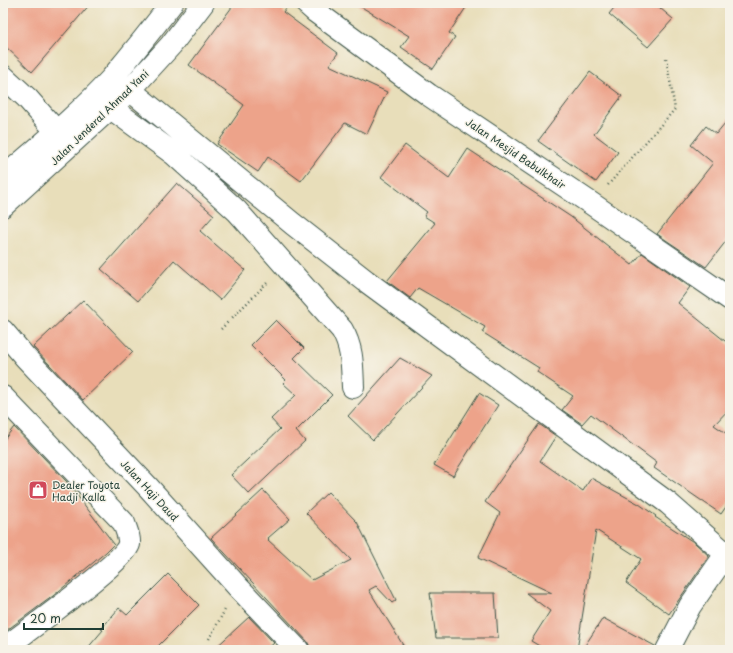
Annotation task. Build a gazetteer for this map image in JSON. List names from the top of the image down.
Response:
{
  "streets": {
    "main road": ["Jalan Jenderal Ahmad Yani", "Jalan Mesjid Babulkhair", "Jalan Haji Daud"]
  },
  "places": {
    "shop": ["Dealer Toyota Hadji Kalla"]
  },
  "scale_bar": "20 m"
}
